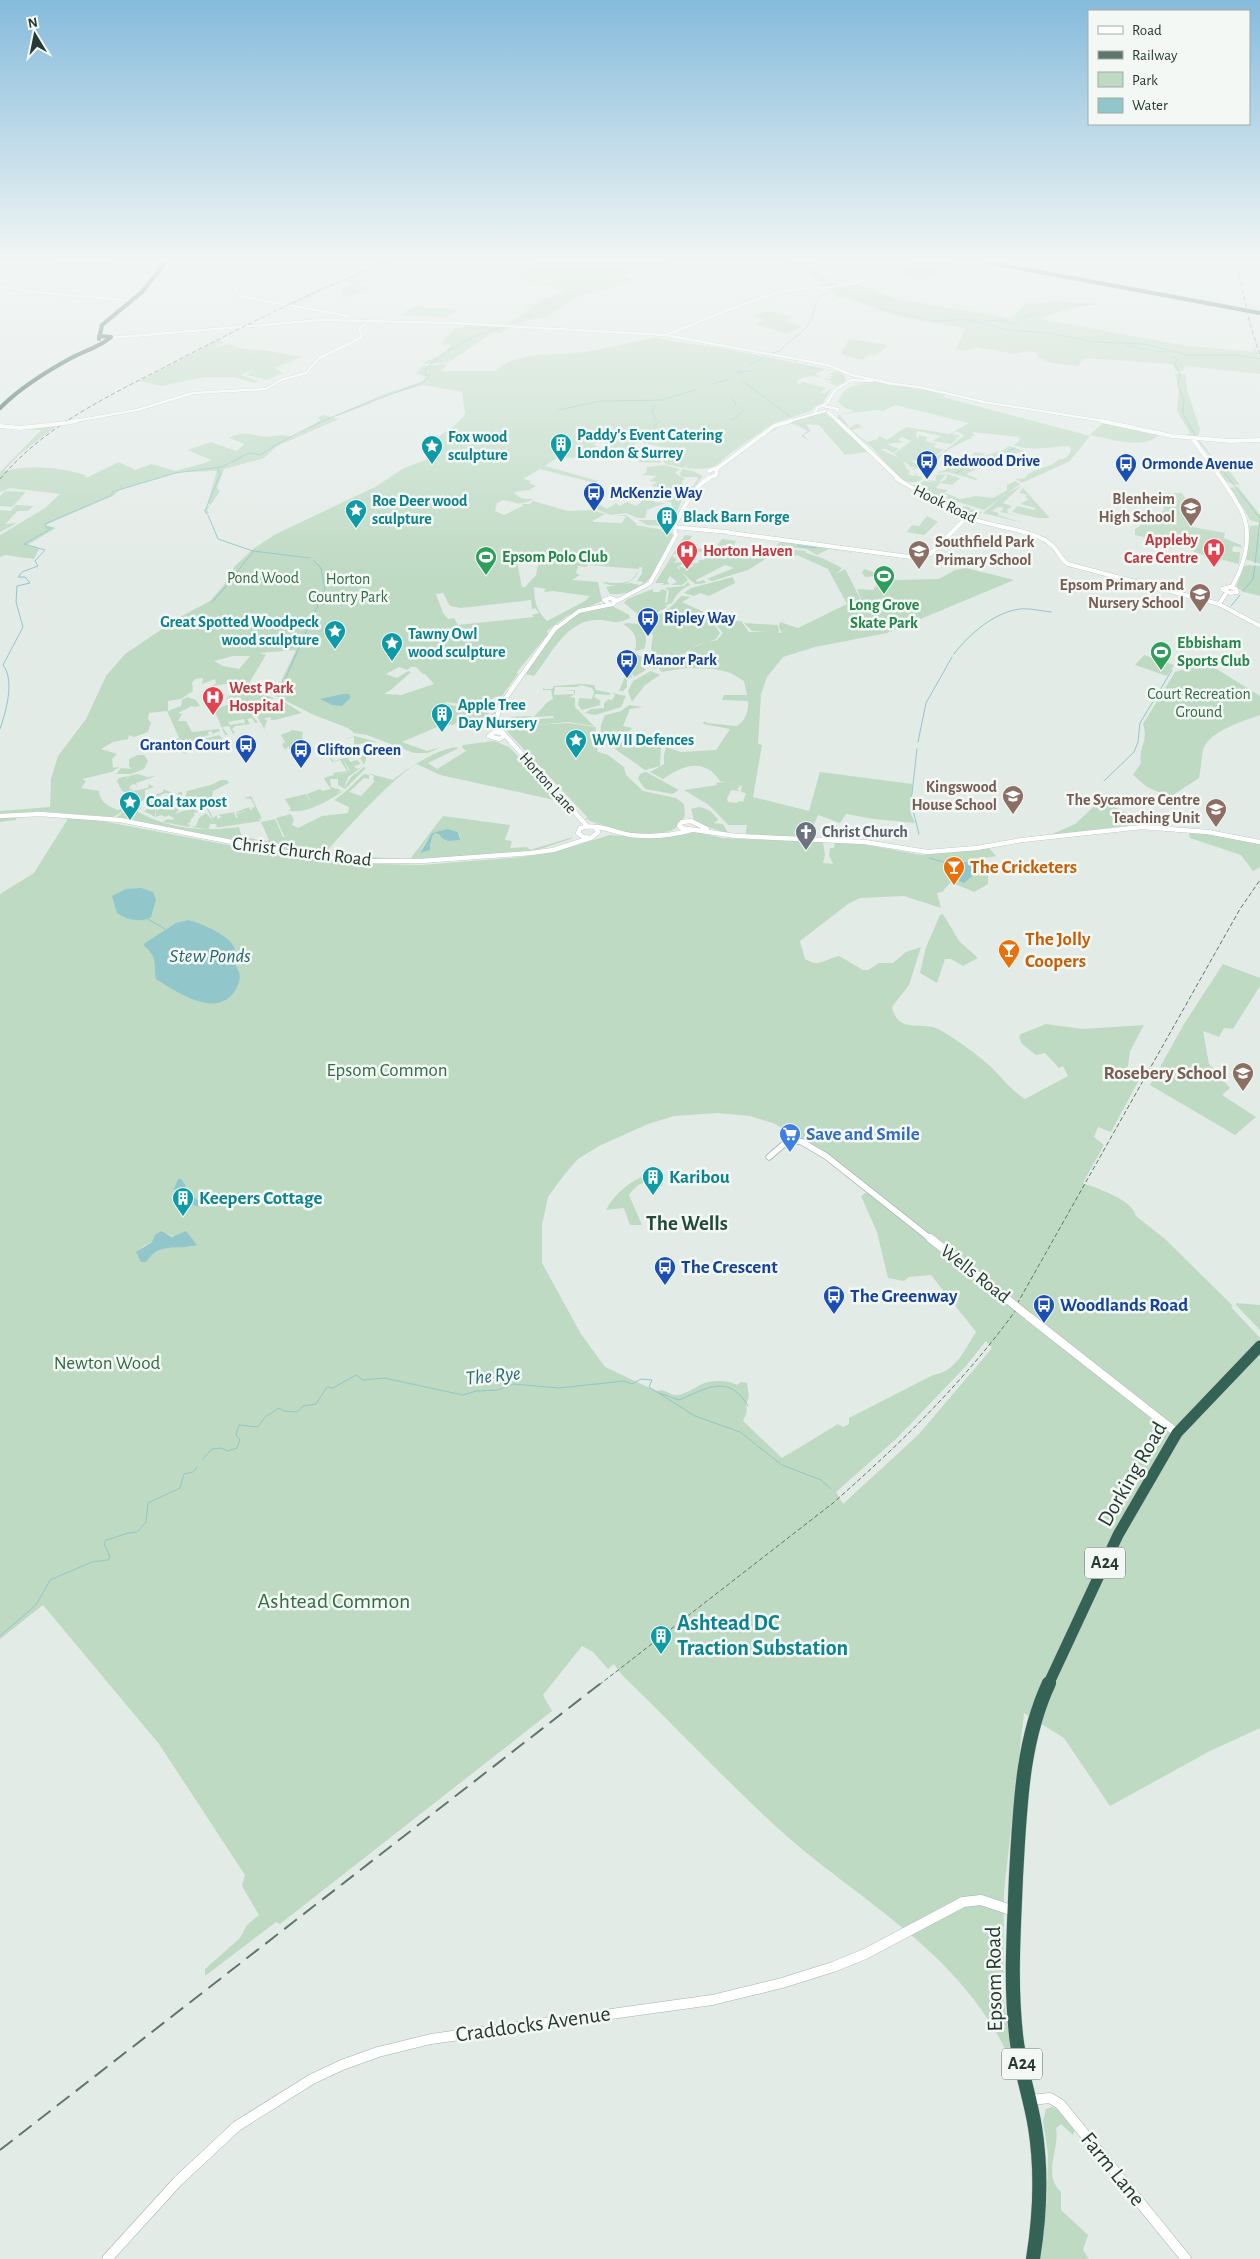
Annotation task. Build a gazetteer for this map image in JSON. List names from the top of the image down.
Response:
{
  "streets": {
    "highway": ["Dorking Road", "A24", "Epsom Road"],
    "street": [
      "Hook Road",
      "Horton Lane",
      "Christ Church Road",
      "Wells Road",
      "Craddocks Avenue",
      "Farm Lane"
    ]
  },
  "crossings": [
    ["Horton Lane", "Christ Church Road"],
    ["Wells Road", "Dorking Road"],
    ["Dorking Road", "Epsom Road"],
    ["Epsom Road", "Craddocks Avenue"],
    ["Epsom Road", "Farm Lane"]
  ],
  "districts": ["The Wells"],
  "water": ["Stew Ponds", "The Rye"],
  "parks": [
    "Pond Wood",
    "Horton Country Park",
    "Court Recreation Ground",
    "Epsom Common",
    "Newton Wood",
    "Ashtead Common"
  ],
  "places": {
    "building": [
      "Paddy's Event Catering London & Surrey",
      "Black Barn Forge",
      "Apple Tree Day Nursery",
      "Karibou",
      "Keepers Cottage",
      "Ashtead DC Traction Substation"
    ],
    "place": [
      "Fox wood sculpture",
      "Roe Deer wood sculpture",
      "Great Spotted Woodpeck wood sculpture",
      "Tawny Owl wood sculpture",
      "WW II Defences",
      "Coal tax post"
    ],
    "bus stop": [
      "Redwood Drive",
      "Ormonde Avenue",
      "McKenzie Way",
      "Ripley Way",
      "Manor Park",
      "Granton Court",
      "Clifton Green",
      "The Crescent",
      "The Greenway",
      "Woodlands Road"
    ],
    "school or university": [
      "Blenheim High School",
      "Southfield Park Primary School",
      "Epsom Primary and Nursery School",
      "Kingswood House School",
      "The Sycamore Centre Teaching Unit",
      "Rosebery School"
    ],
    "hospital": ["Appleby Care Centre", "Horton Haven", "West Park Hospital"],
    "sports": ["Epsom Polo Club", "Long Grove Skate Park", "Ebbisham Sports Club"],
    "church": ["Christ Church"],
    "bar": ["The Cricketers", "The Jolly Coopers"],
    "supermarket": ["Save and Smile"]
  },
  "legend": [
    "Road",
    "Railway",
    "Park",
    "Water"
  ],
  "north": "top"
}
